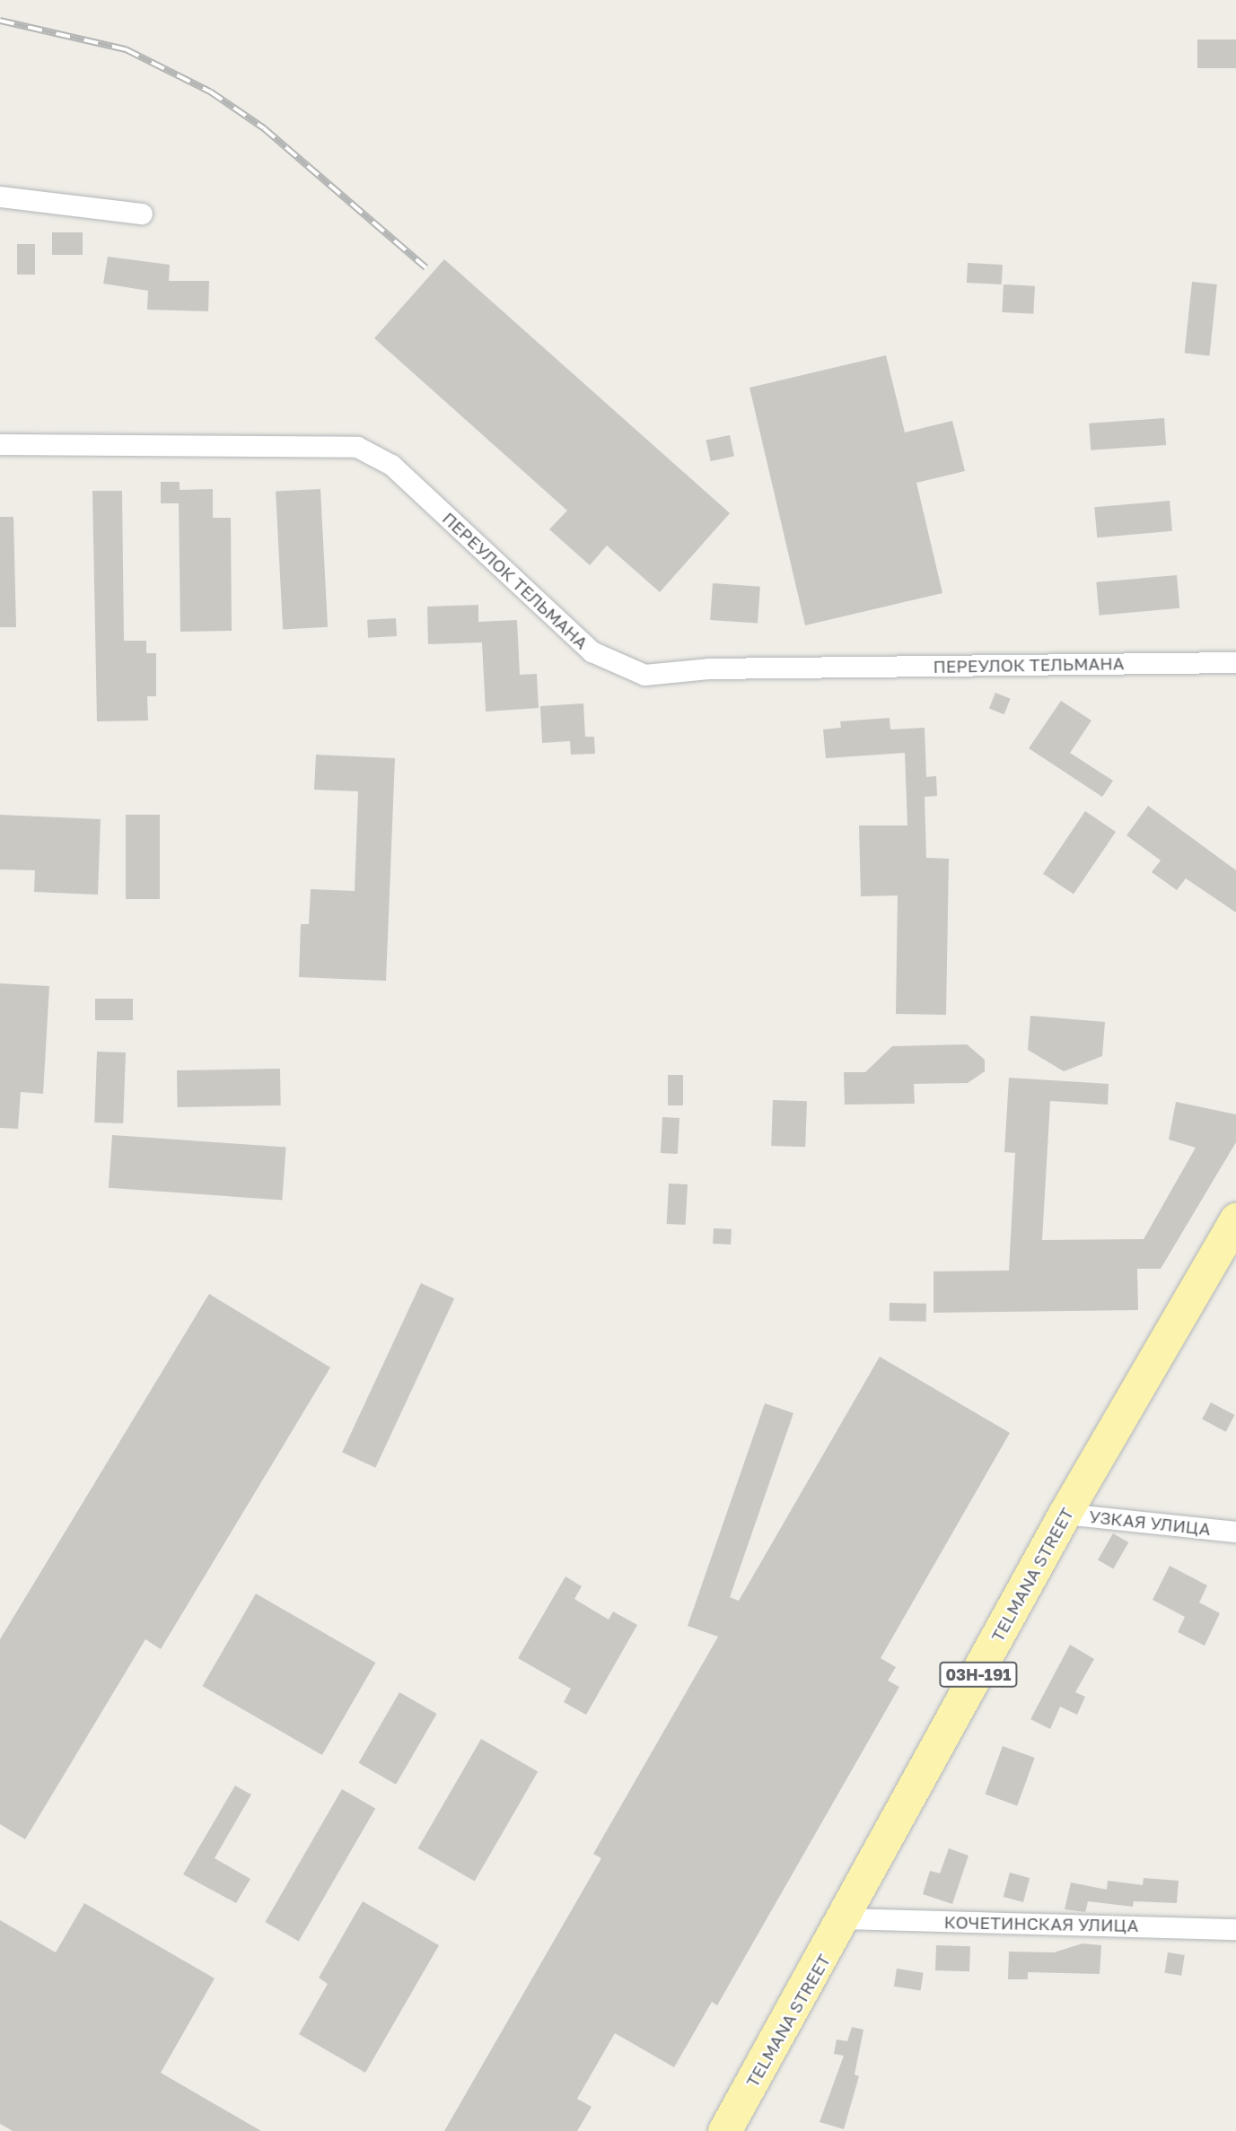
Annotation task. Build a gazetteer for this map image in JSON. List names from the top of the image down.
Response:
{
  "streets": {
    "main road": ["TELMANA STREET", "03Н-191"],
    "street": ["ПЕРЕУЛОК ТЕЛЬМАНА", "УЗКАЯ УЛИЦА", "КОЧЕТИНСКАЯ УЛИЦА"]
  },
  "crossings": [
    ["УЗКАЯ УЛИЦА", "TELMANA STREET"],
    ["TELMANA STREET", "КОЧЕТИНСКАЯ УЛИЦА"]
  ]
}
